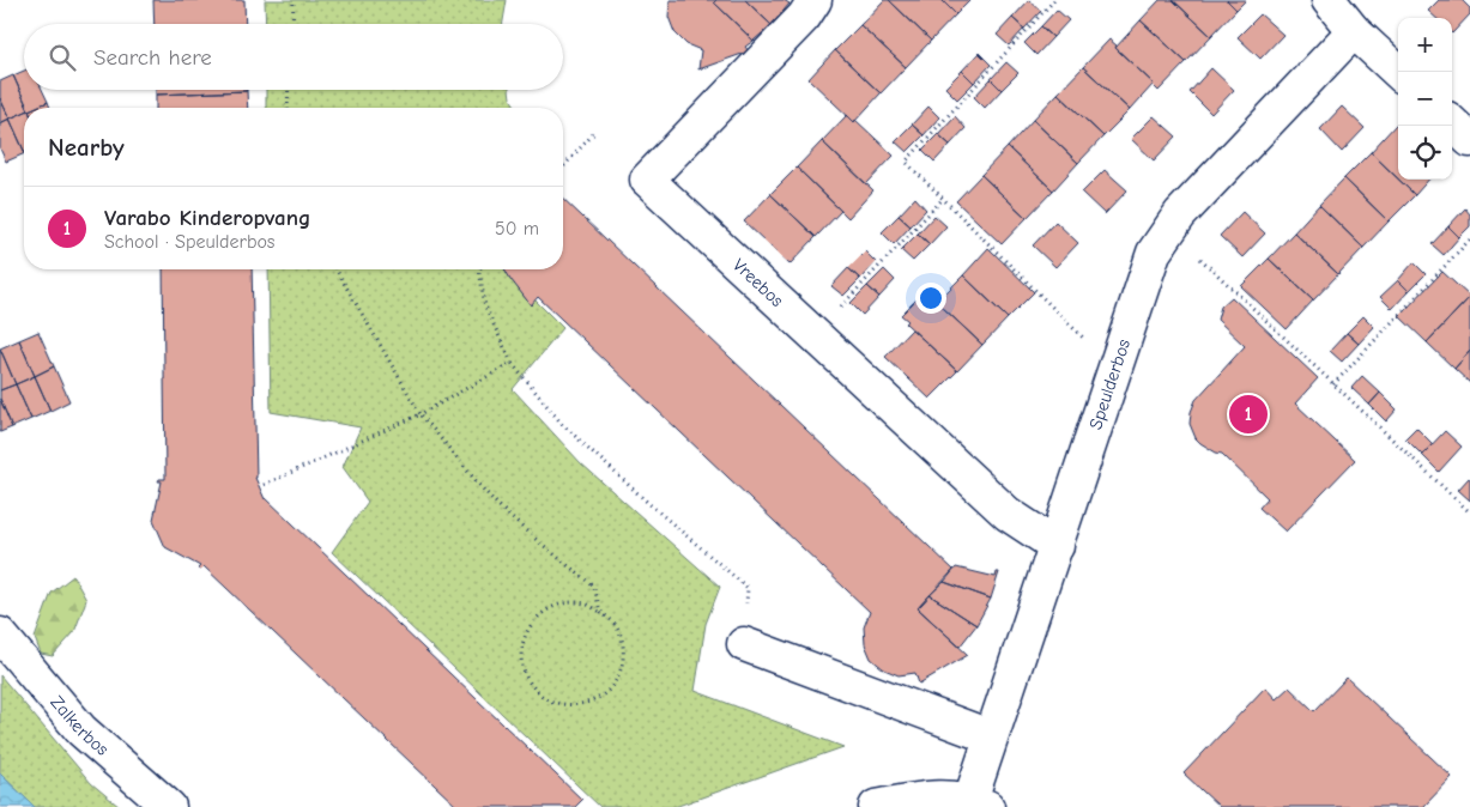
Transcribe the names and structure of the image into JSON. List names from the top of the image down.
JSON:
{
  "streets": {
    "street": ["Vreebos", "Speulderbos", "Zalkerbos"]
  },
  "crossings": [
    ["Vreebos", "Speulderbos"]
  ],
  "page": {
    "map_buttons": ["+", "−"],
    "search": "Search here",
    "heading": "Nearby",
    "list": [
      {
        "mark": "1",
        "name": "Varabo Kinderopvang",
        "note": "School · Speulderbos",
        "value": "50 m"
      }
    ],
    "pins": "1"
  }
}
